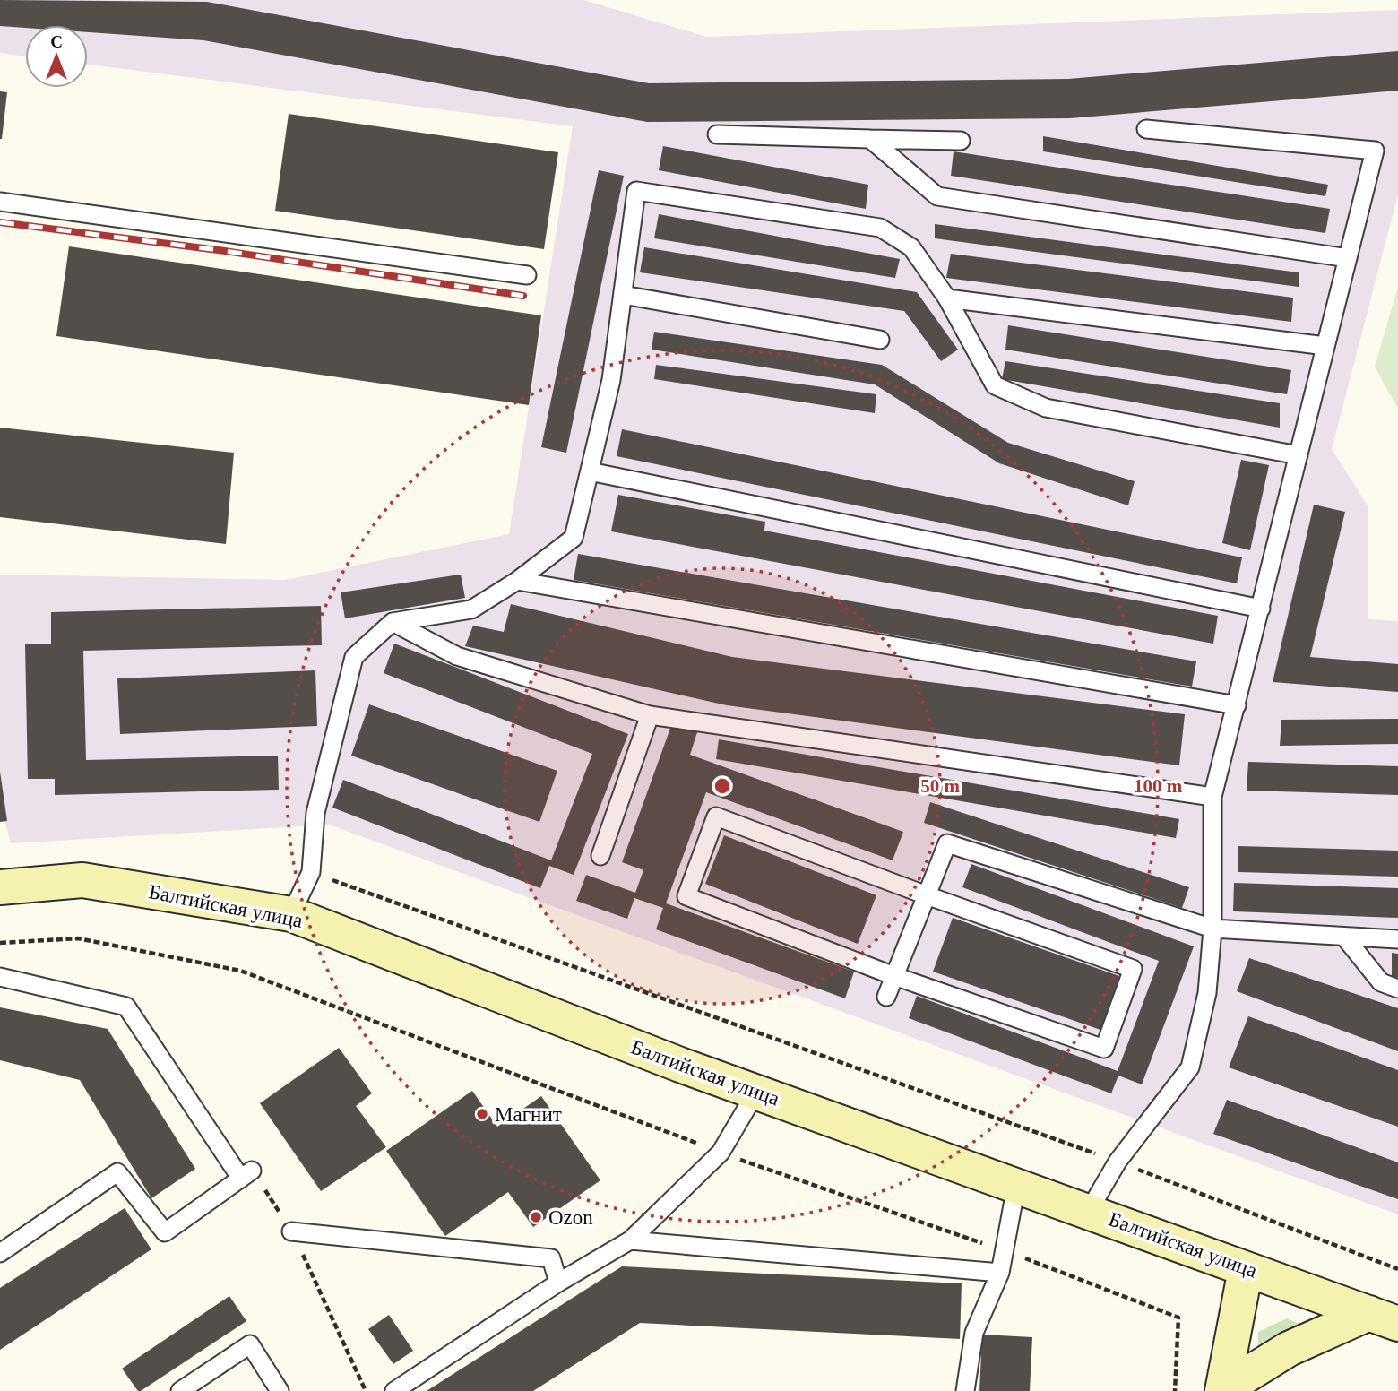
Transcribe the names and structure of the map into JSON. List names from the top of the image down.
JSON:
{
  "streets": {
    "street": ["Балтийская улица"]
  },
  "places": ["Магнит", "Ozon"],
  "north": "top",
  "rings": ["50 m", "100 m"]
}
